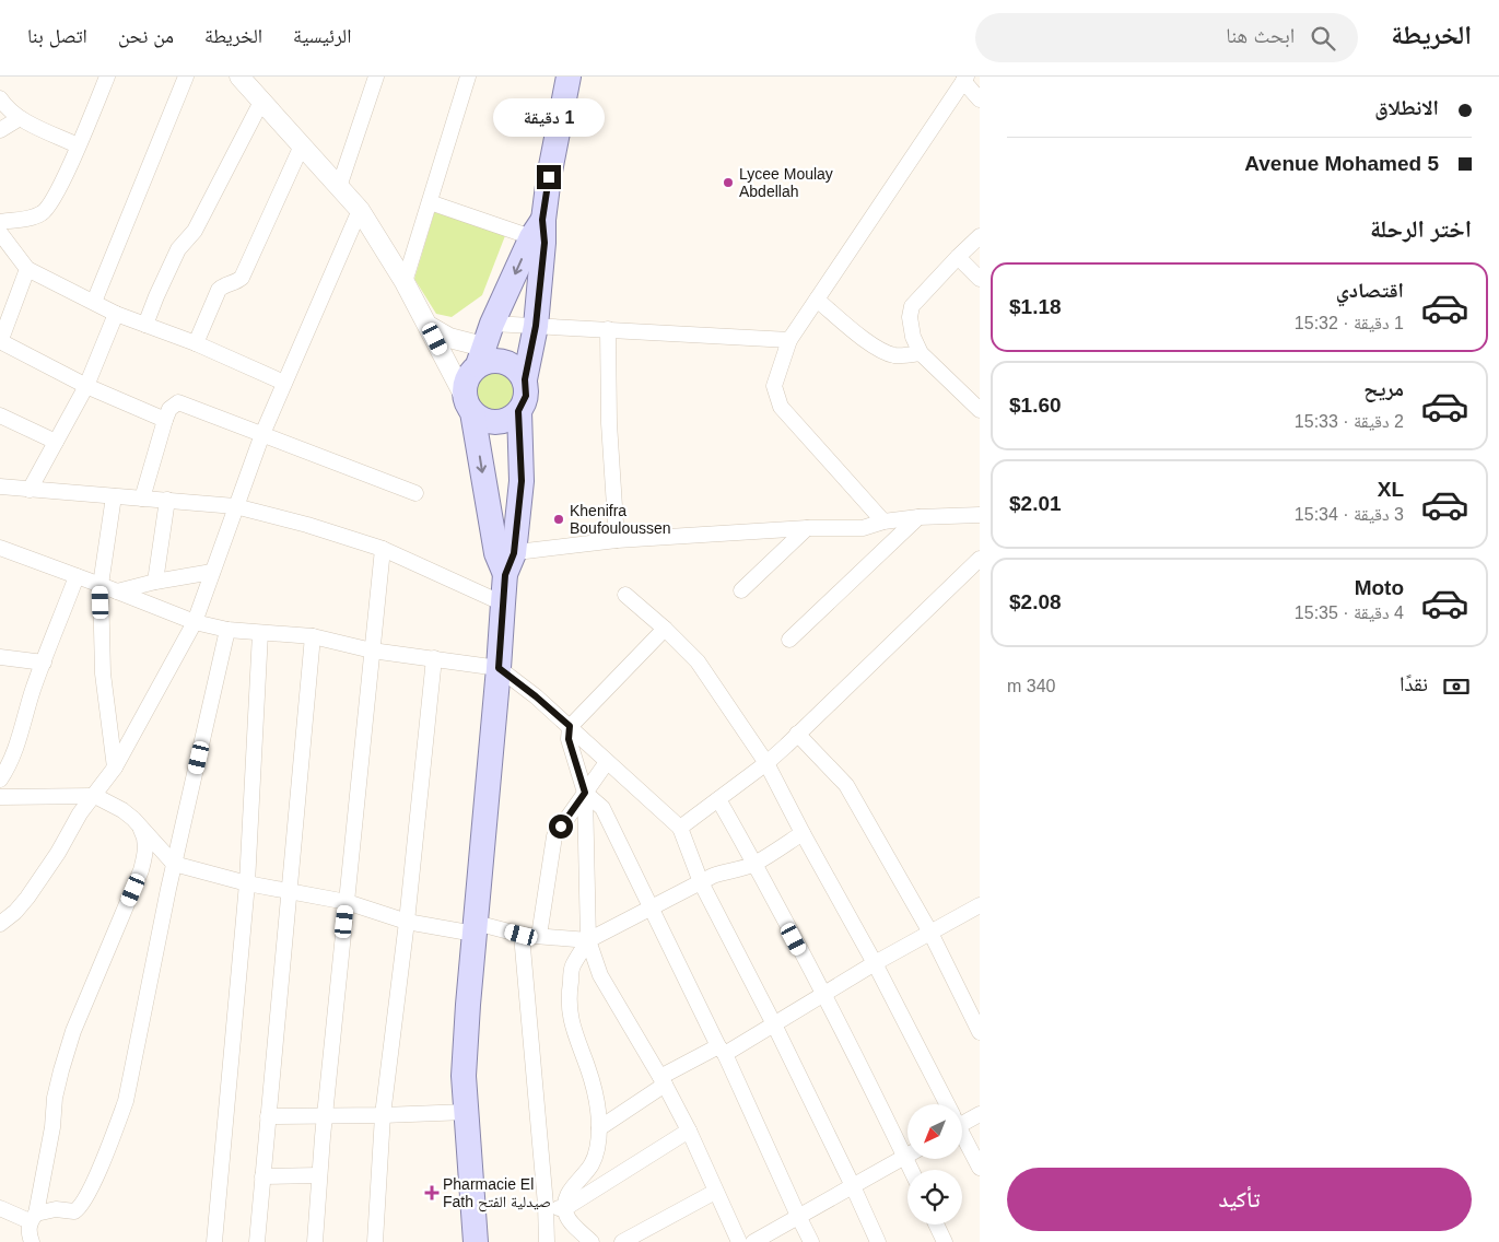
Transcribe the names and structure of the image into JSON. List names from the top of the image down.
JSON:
{
  "places": {
    "other": ["Lycee Moulay Abdellah", "Khenifra Boufouloussen"],
    "health": ["Pharmacie El Fath صيدلية الفتح"]
  },
  "north": "bottom left",
  "page": {
    "header": "الخريطة",
    "search": "ابحث هنا",
    "nav": [
      "الرئيسية",
      "الخريطة",
      "من نحن",
      "اتصل بنا"
    ],
    "banner": ["الانطلاق", "Avenue Mohamed 5"],
    "bubble": "1 دقيقة",
    "heading": "اختر الرحلة",
    "list": [
      {
        "name": "اقتصادي",
        "note": "1 دقيقة · 15:32",
        "value": "$1.18"
      },
      {
        "name": "مريح",
        "note": "2 دقيقة · 15:33",
        "value": "$1.60"
      },
      {
        "name": "XL",
        "note": "3 دقيقة · 15:34",
        "value": "$2.01"
      },
      {
        "name": "Moto",
        "note": "4 دقيقة · 15:35",
        "value": "$2.08"
      }
    ],
    "pay": ["نقدًا", "340 m"],
    "buttons": "تأكيد"
  }
}
